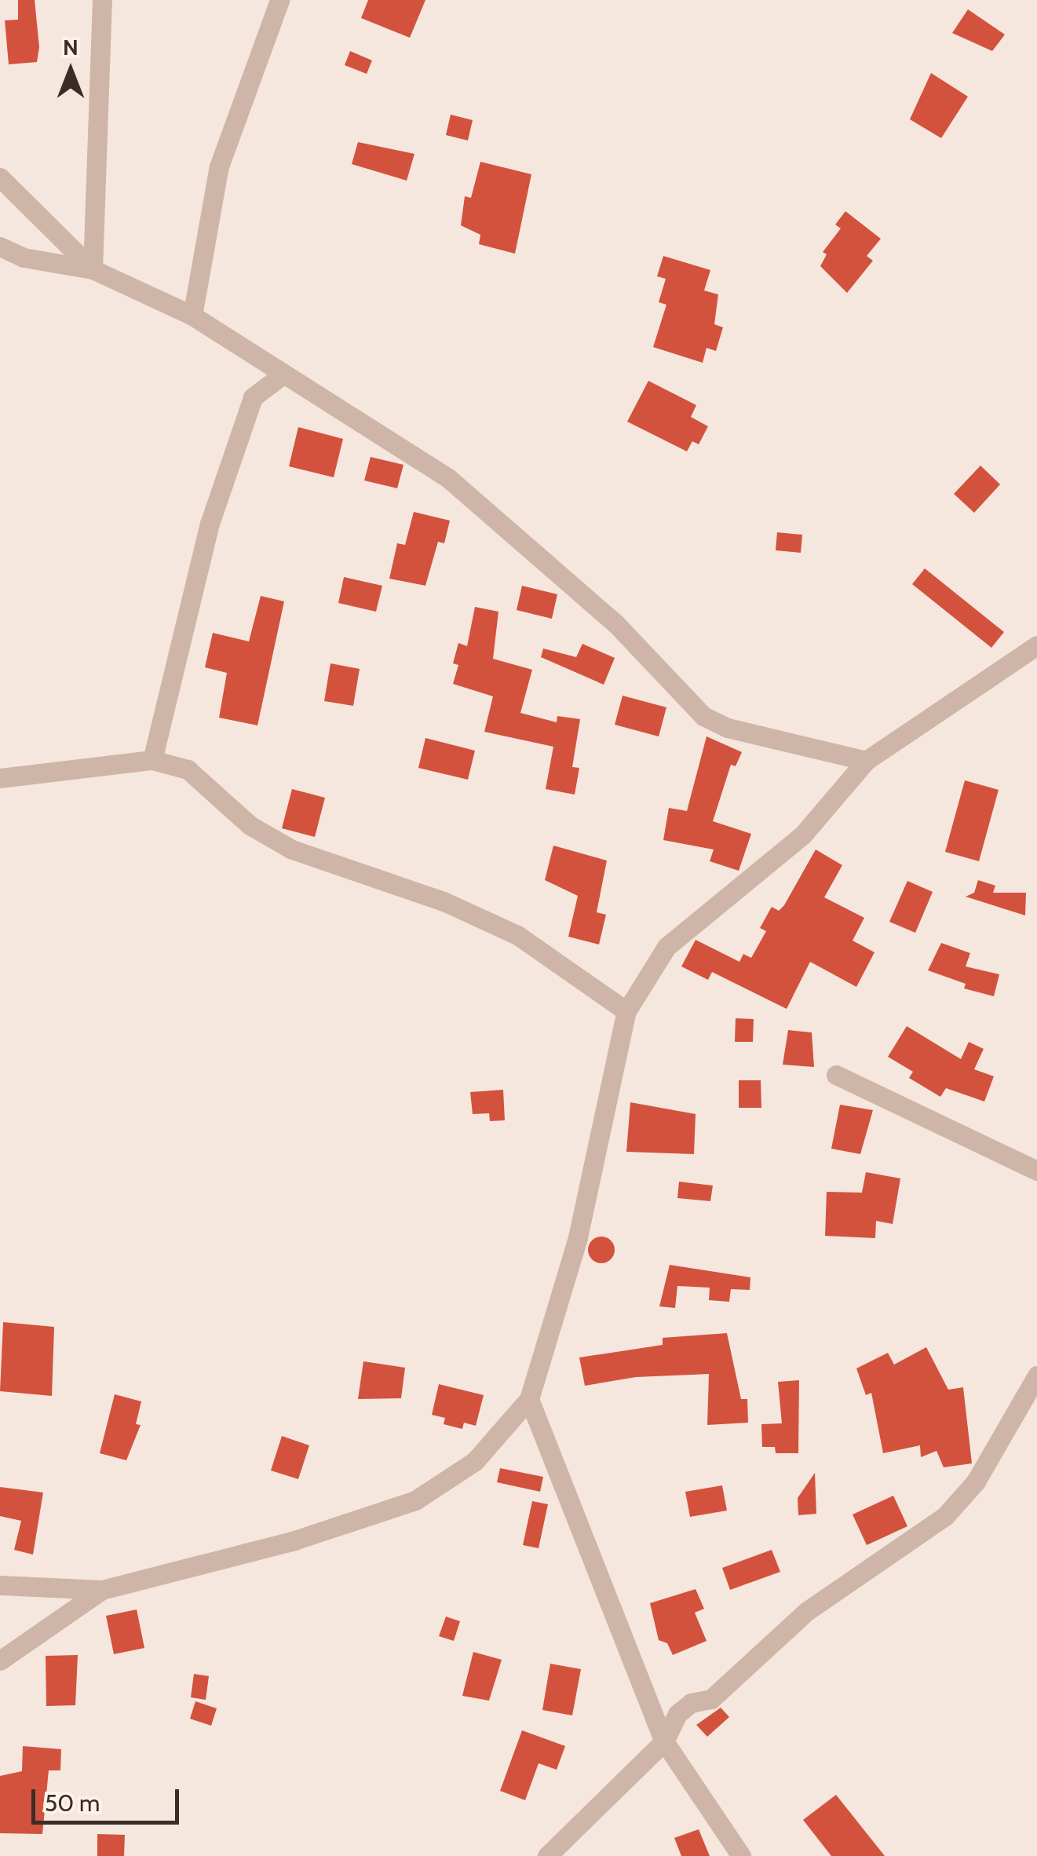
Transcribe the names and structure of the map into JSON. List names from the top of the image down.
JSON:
{
  "scale_bar": "50 m",
  "north": "top"
}
